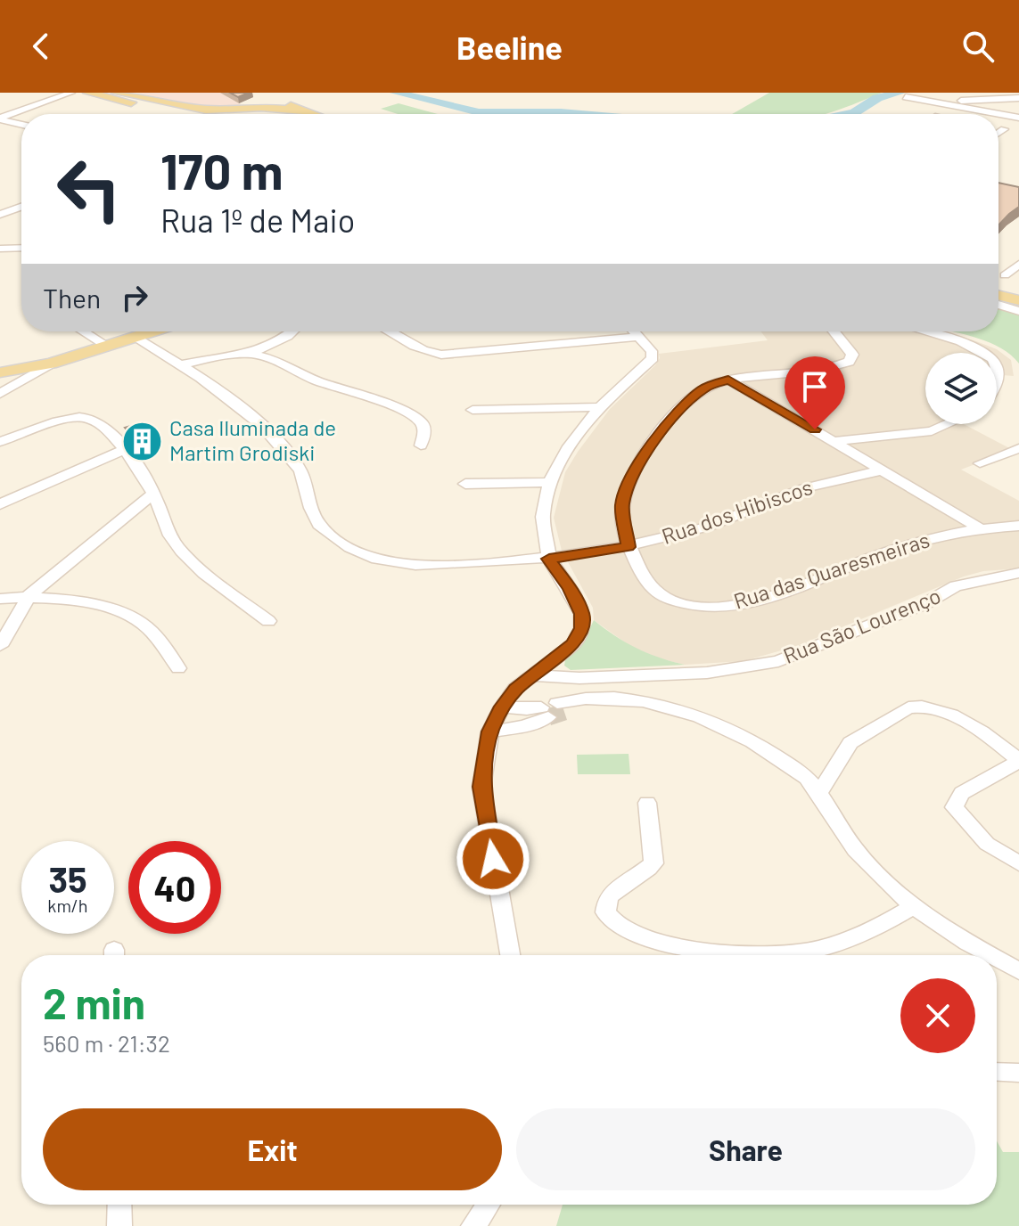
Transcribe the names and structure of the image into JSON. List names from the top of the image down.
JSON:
{
  "streets": {
    "street": ["Rua dos Hibiscos", "Rua das Quaresmeiras", "Rua São Lourenço"]
  },
  "crossings": [
    ["Rua dos Hibiscos", "Rua das Quaresmeiras"]
  ],
  "places": {
    "building": ["Casa Iluminada de Martim Grodiski"]
  },
  "page": {
    "header": "Beeline",
    "turn": ["170 m", "Rua 1º de Maio"],
    "then": "Then",
    "speed": "35 km/h",
    "limit": "40",
    "heading": ["2 min", "560 m · 21:32"],
    "buttons": ["Exit", "Share"]
  }
}
